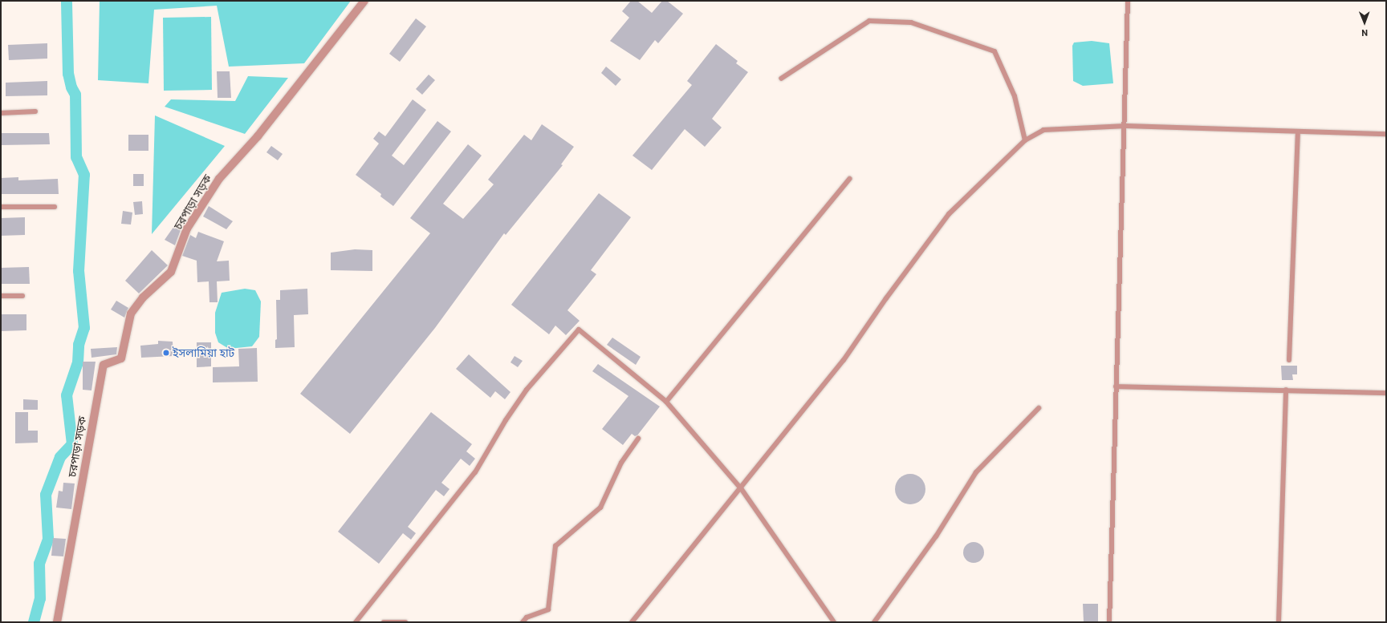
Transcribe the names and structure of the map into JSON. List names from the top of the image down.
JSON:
{
  "streets": {
    "street": ["চরপাড়া সড়ক"]
  },
  "places": ["ইসলামিয়া হাট"],
  "north": "bottom"
}
